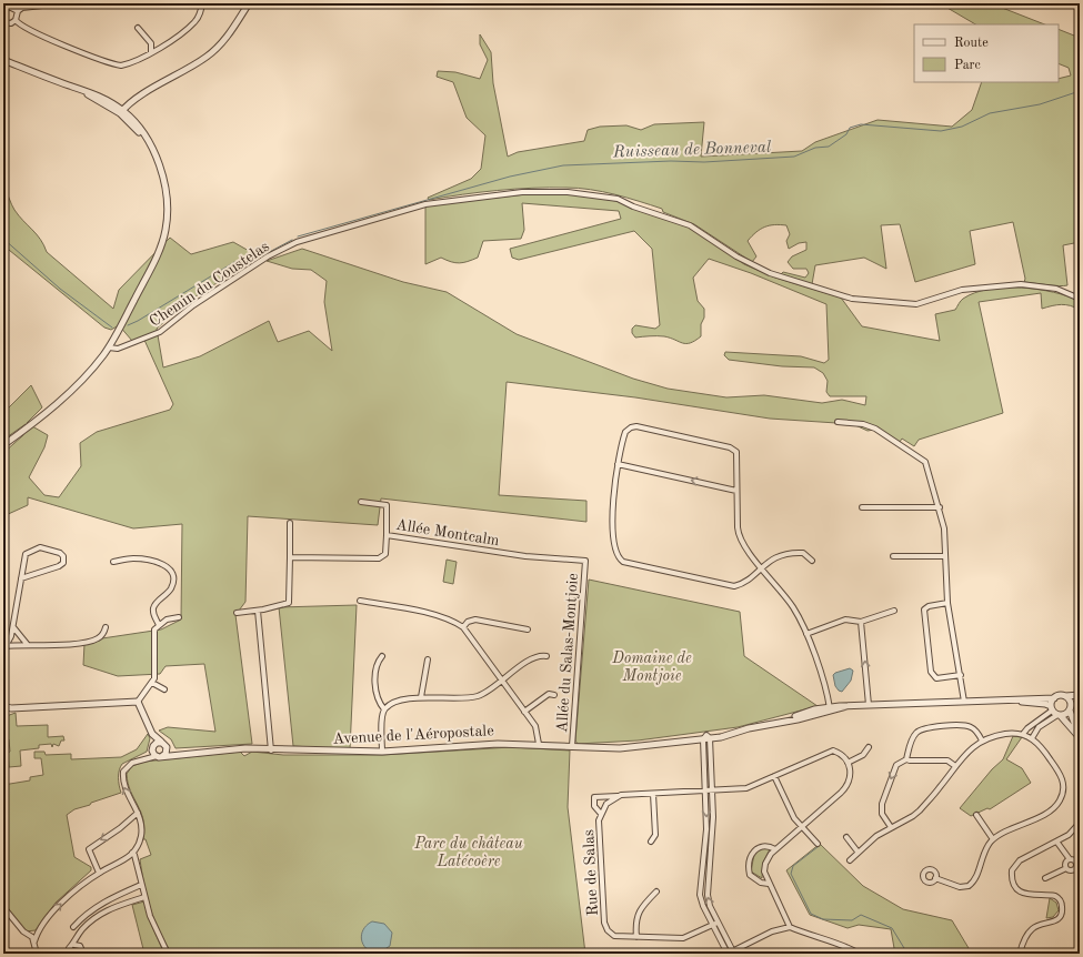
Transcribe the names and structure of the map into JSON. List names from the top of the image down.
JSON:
{
  "streets": {
    "street": [
      "Chemin du Coustelas",
      "Allée Montcalm",
      "Allée du Salas-Montjoie",
      "Avenue de l'Aéropostale",
      "Rue de Salas"
    ]
  },
  "crossings": [
    ["Allée Montcalm", "Allée du Salas-Montjoie"],
    ["Allée du Salas-Montjoie", "Avenue de l'Aéropostale"]
  ],
  "water": ["Ruisseau de Bonneval"],
  "parks": ["Domaine de Montjoie", "Parc du château Latécoère"],
  "legend": ["Route", "Parc"]
}
